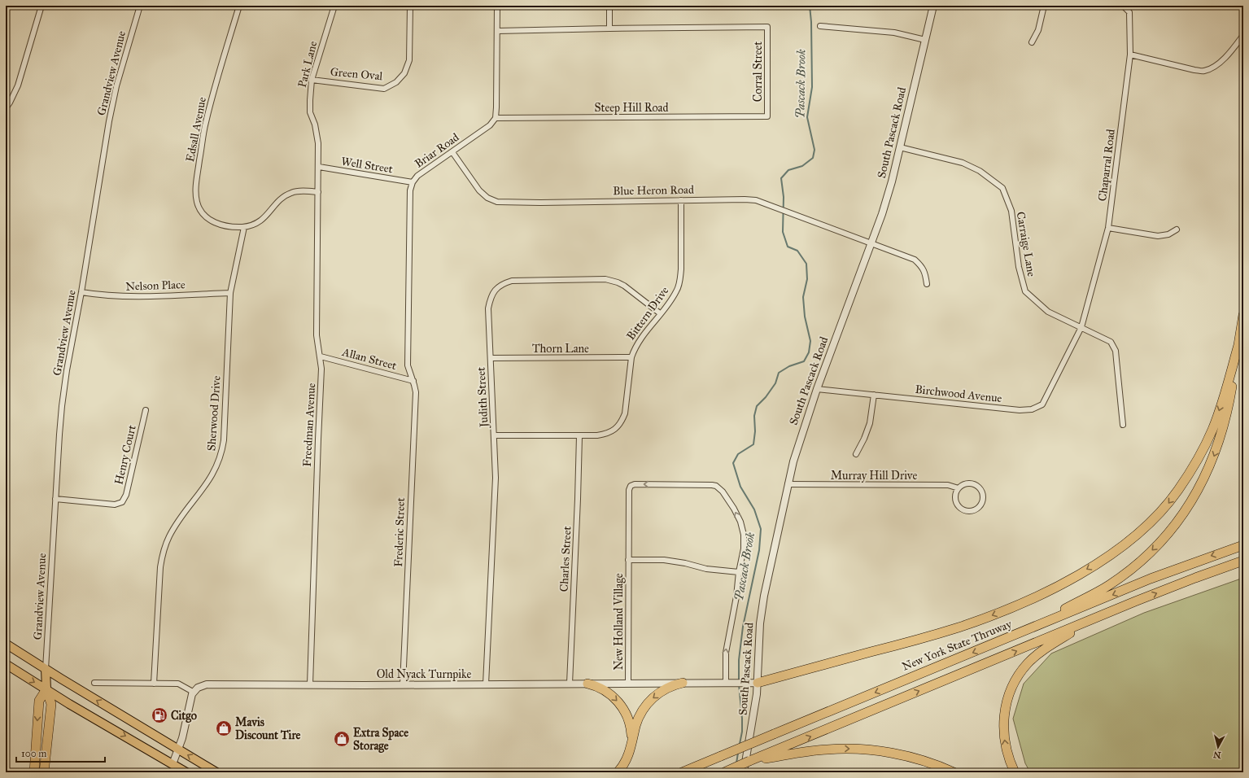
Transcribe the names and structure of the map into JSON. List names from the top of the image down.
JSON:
{
  "streets": {
    "highway": ["New York State Thruway"],
    "street": [
      "Park Lane",
      "Corral Street",
      "Grandview Avenue",
      "Green Oval",
      "Steep Hill Road",
      "Edsall Avenue",
      "South Pascack Road",
      "Briar Road",
      "Well Street",
      "Chaparral Road",
      "Blue Heron Road",
      "Carraige Lane",
      "Nelson Place",
      "Bittern Drive",
      "Thorn Lane",
      "Allan Street",
      "Birchwood Avenue",
      "Judith Street",
      "Sherwood Drive",
      "Freedman Avenue",
      "Henry Court",
      "Murray Hill Drive",
      "Frederic Street",
      "Charles Street",
      "New Holland Village",
      "Old Nyack Turnpike"
    ]
  },
  "crossings": [
    ["Park Lane", "Green Oval"],
    ["Park Lane", "Well Street"],
    ["Park Lane", "Freedman Avenue"],
    ["Corral Street", "Steep Hill Road"],
    ["Grandview Avenue", "Nelson Place"],
    ["Grandview Avenue", "Henry Court"],
    ["Steep Hill Road", "Briar Road"],
    ["Edsall Avenue", "Sherwood Drive"],
    ["Edsall Avenue", "Freedman Avenue"],
    ["South Pascack Road", "Blue Heron Road"],
    ["South Pascack Road", "Carraige Lane"],
    ["South Pascack Road", "Birchwood Avenue"],
    ["South Pascack Road", "Murray Hill Drive"],
    ["South Pascack Road", "Old Nyack Turnpike"],
    ["Briar Road", "Well Street"],
    ["Briar Road", "Blue Heron Road"],
    ["Briar Road", "Allan Street"],
    ["Briar Road", "Frederic Street"],
    ["Well Street", "Freedman Avenue"],
    ["Chaparral Road", "Carraige Lane"],
    ["Chaparral Road", "Birchwood Avenue"],
    ["Blue Heron Road", "Bittern Drive"],
    ["Carraige Lane", "Birchwood Avenue"],
    ["Nelson Place", "Sherwood Drive"],
    ["Bittern Drive", "Thorn Lane"],
    ["Bittern Drive", "Judith Street"],
    ["Bittern Drive", "Charles Street"],
    ["Thorn Lane", "Judith Street"],
    ["Allan Street", "Freedman Avenue"],
    ["Allan Street", "Frederic Street"],
    ["Judith Street", "Old Nyack Turnpike"],
    ["Freedman Avenue", "Old Nyack Turnpike"],
    ["Frederic Street", "Old Nyack Turnpike"],
    ["Charles Street", "Old Nyack Turnpike"],
    ["New Holland Village", "Old Nyack Turnpike"]
  ],
  "water": ["Pascack Brook"],
  "places": {
    "fuel station": ["Citgo"],
    "shop": ["Mavis Discount Tire", "Extra Space Storage"]
  },
  "scale_bar": "100 m",
  "north": "bottom"
}
